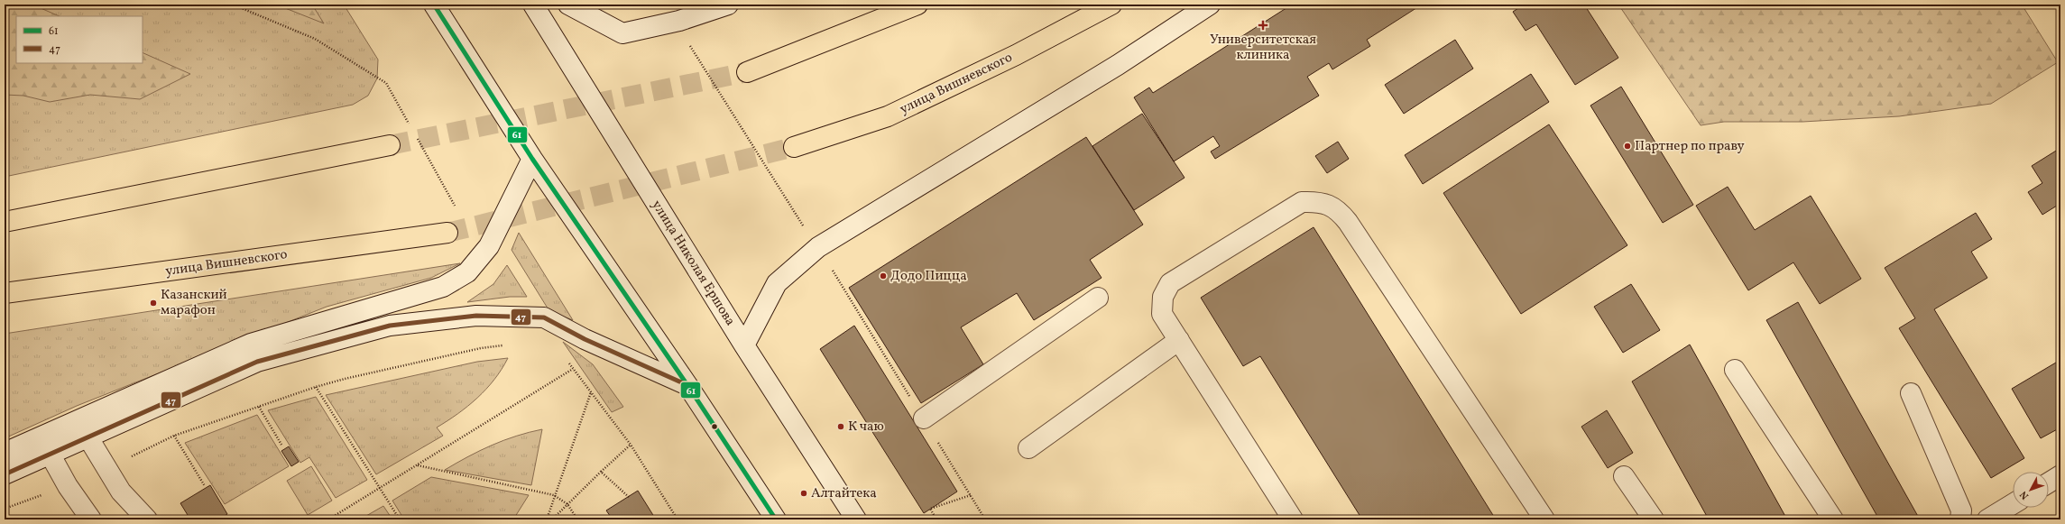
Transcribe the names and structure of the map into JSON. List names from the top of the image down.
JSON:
{
  "streets": {
    "main road": ["улица Вишневского", "улица Николая Ершова"]
  },
  "places": {
    "health": ["Университетская клиника"],
    "other": [
      "Партнер по праву",
      "Додо Пицца",
      "Казанский марафон",
      "К чаю",
      "Алтайтека"
    ]
  },
  "lines": ["transit line 61", "transit line 47"],
  "legend": ["61", "47"],
  "north": "bottom left"
}
